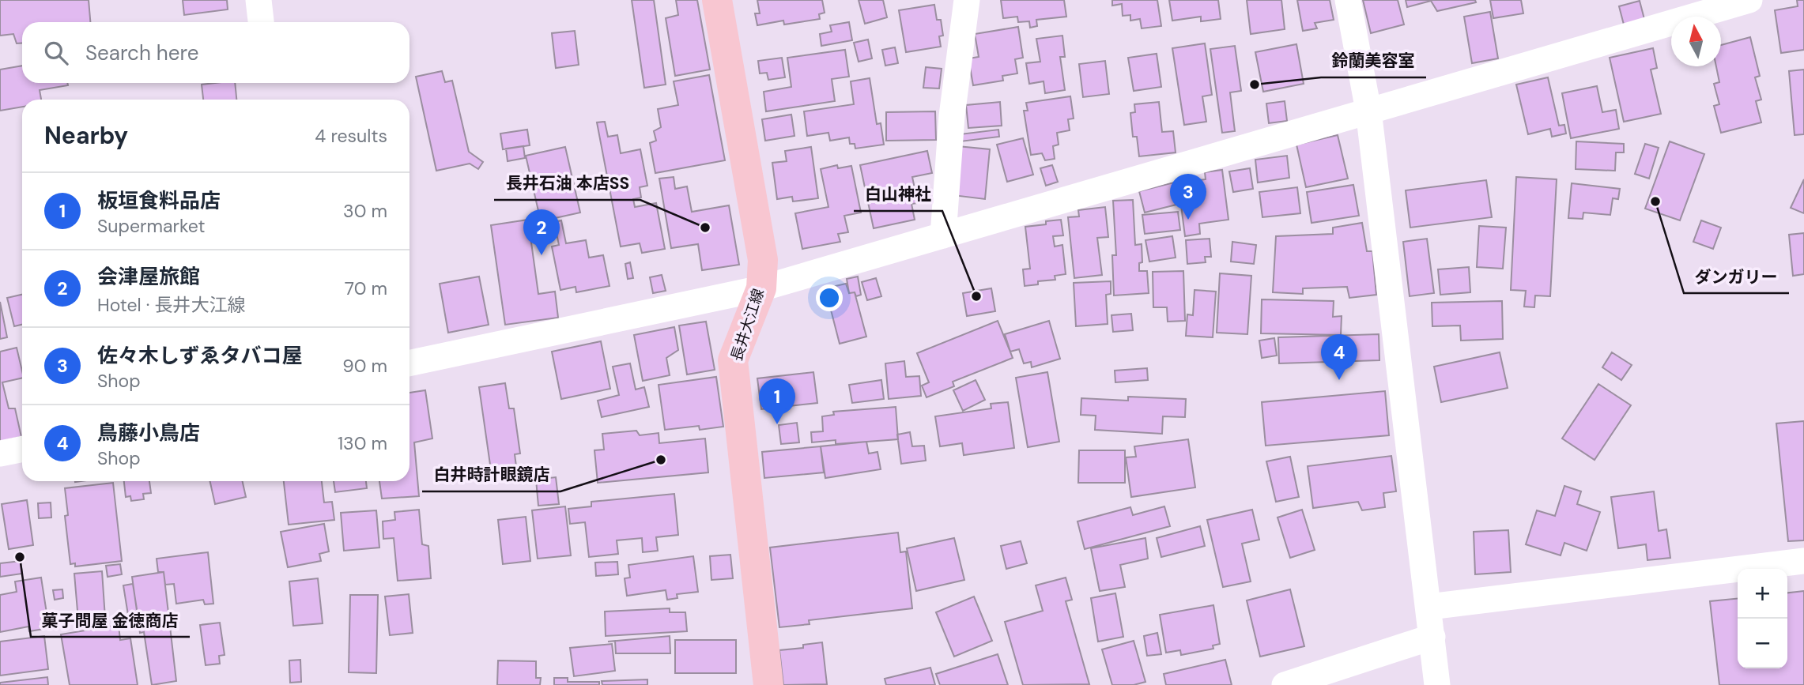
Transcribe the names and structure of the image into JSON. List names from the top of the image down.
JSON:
{
  "streets": {
    "main road": ["長井大江線"]
  },
  "places": [
    "鈴蘭美容室",
    "ダンガリー",
    "長井石油 本店SS",
    "白山神社",
    "白井時計眼鏡店",
    "菓子問屋 金徳商店"
  ],
  "north": "top",
  "page": {
    "search": "Search here",
    "heading": ["Nearby", "4 results"],
    "list": [
      {
        "mark": "1",
        "name": "板垣食料品店",
        "note": "Supermarket",
        "value": "30 m"
      },
      {
        "mark": "2",
        "name": "会津屋旅館",
        "note": "Hotel · 長井大江線",
        "value": "70 m"
      },
      {
        "mark": "3",
        "name": "佐々木しずゑタバコ屋",
        "note": "Shop",
        "value": "90 m"
      },
      {
        "mark": "4",
        "name": "鳥藤小鳥店",
        "note": "Shop",
        "value": "130 m"
      }
    ],
    "pins": [
      "3",
      "2",
      "4",
      "1"
    ],
    "map_buttons": ["+", "−"]
  }
}
